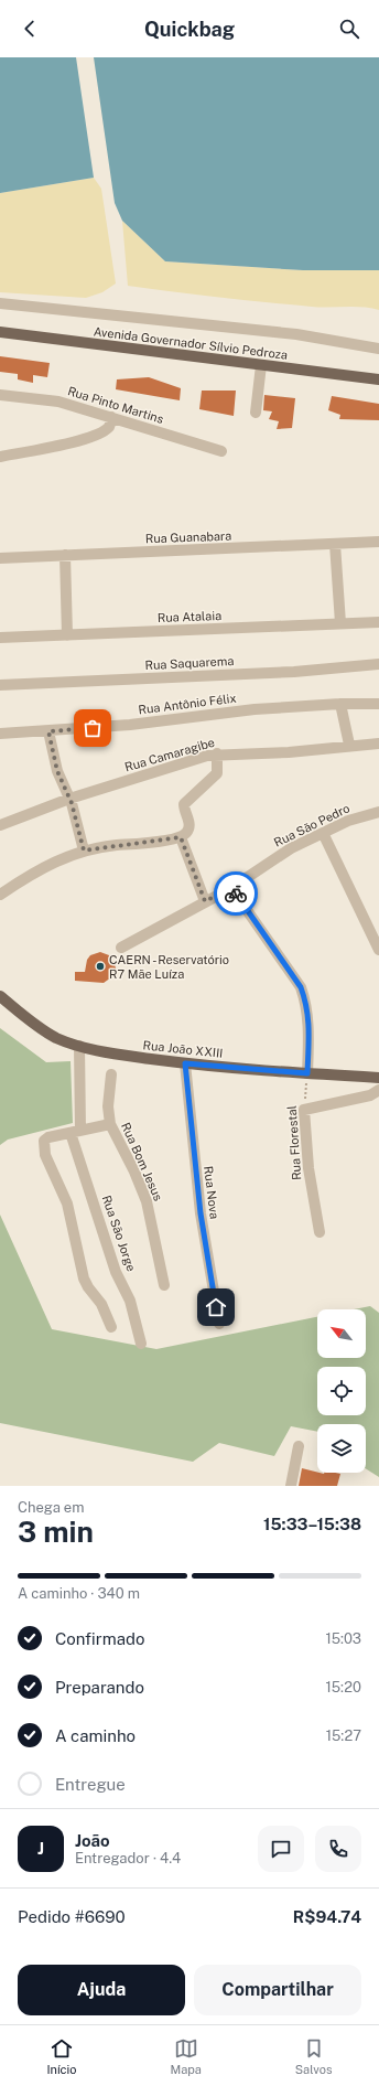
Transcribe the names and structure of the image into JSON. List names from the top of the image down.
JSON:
{
  "streets": {
    "main road": ["Avenida Governador Sílvio Pedroza", "Rua João XXIII"],
    "street": [
      "Rua Pinto Martins",
      "Rua Guanabara",
      "Rua Atalaia",
      "Rua Saquarema",
      "Rua Antônio Félix",
      "Rua Camaragibe",
      "Rua São Pedro",
      "Rua Florestal",
      "Rua Bom Jesus",
      "Rua Nova",
      "Rua São Jorge"
    ]
  },
  "crossings": [
    ["Rua João XXIII", "Rua Florestal"],
    ["Rua João XXIII", "Rua Nova"],
    ["Rua João XXIII", "Rua São Jorge"]
  ],
  "places": ["CAERN - Reservatório R7 Mãe Luíza"],
  "north": "top left",
  "page": {
    "header": "Quickbag",
    "heading": ["3 min", "Chega em", "15:33–15:38"],
    "panel": [
      "João",
      "Entregador · 4.4",
      "Pedido #6690",
      "R$94.74"
    ],
    "bar": "A caminho · 340 m",
    "list": [
      ["Confirmado", "15:03"],
      ["Preparando", "15:20"],
      ["A caminho", "15:27"],
      "Entregue"
    ],
    "round": "J",
    "buttons": ["Ajuda", "Compartilhar"],
    "tabs": ["Início", "Mapa", "Salvos"]
  }
}
